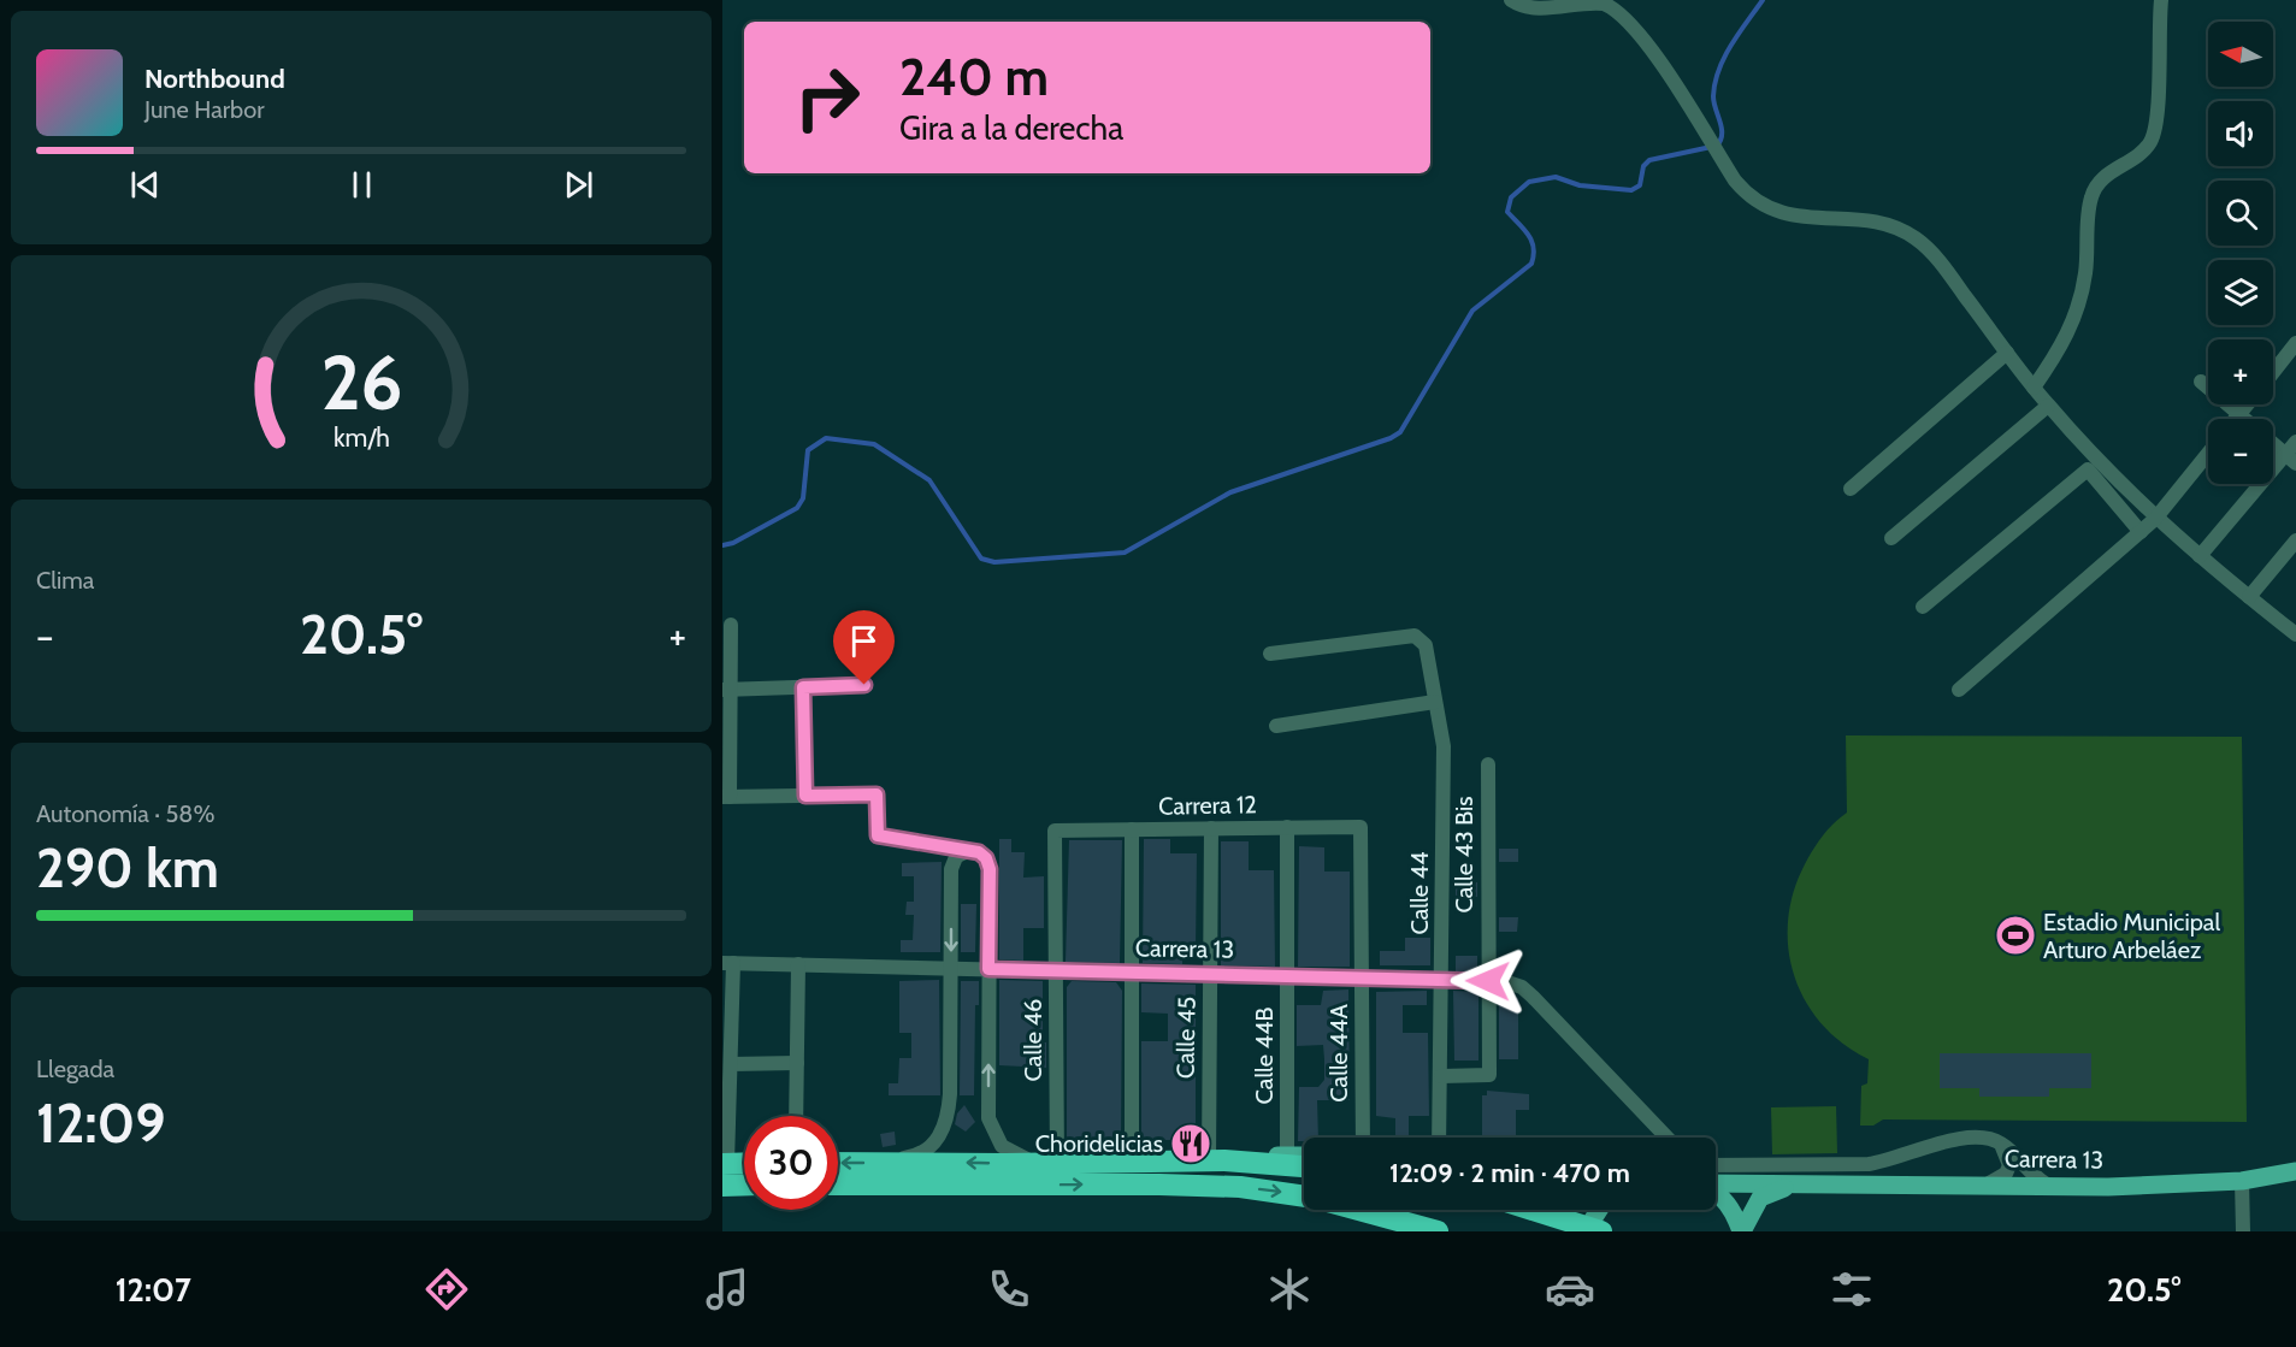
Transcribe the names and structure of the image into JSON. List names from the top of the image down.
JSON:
{
  "streets": {
    "main road": ["Carrera 13"],
    "street": [
      "Carrera 12",
      "Calle 43 Bis",
      "Calle 44",
      "Calle 45",
      "Calle 46",
      "Calle 44A",
      "Calle 44B"
    ]
  },
  "crossings": [
    ["Carrera 12", "Calle 45"],
    ["Carrera 12", "Calle 46"],
    ["Carrera 12", "Calle 44A"],
    ["Carrera 12", "Calle 44B"],
    ["Calle 43 Bis", "Calle 44"],
    ["Calle 43 Bis", "Carrera 13"],
    ["Calle 44", "Carrera 13"],
    ["Carrera 13", "Calle 45"],
    ["Carrera 13", "Calle 46"],
    ["Carrera 13", "Calle 44A"],
    ["Carrera 13", "Calle 44B"]
  ],
  "places": {
    "sports": ["Estadio Municipal Arturo Arbeláez"],
    "restaurant": ["Choridelicias"]
  },
  "north": "left",
  "page": {
    "map_buttons": ["+", "−"],
    "turn": ["240 m", "Gira a la derecha"],
    "song": ["Northbound", "June Harbor"],
    "tile": [
      "Clima",
      ["Autonomía · 58%", "290 km"],
      ["Llegada", "12:09"]
    ],
    "heat": ["−", "20.5°", "+"],
    "limit": "30",
    "trip": "12:09 · 2 min · 470 m",
    "tabs": ["12:07", "20.5°"],
    "gauge": ["26", "km/h"]
  }
}
